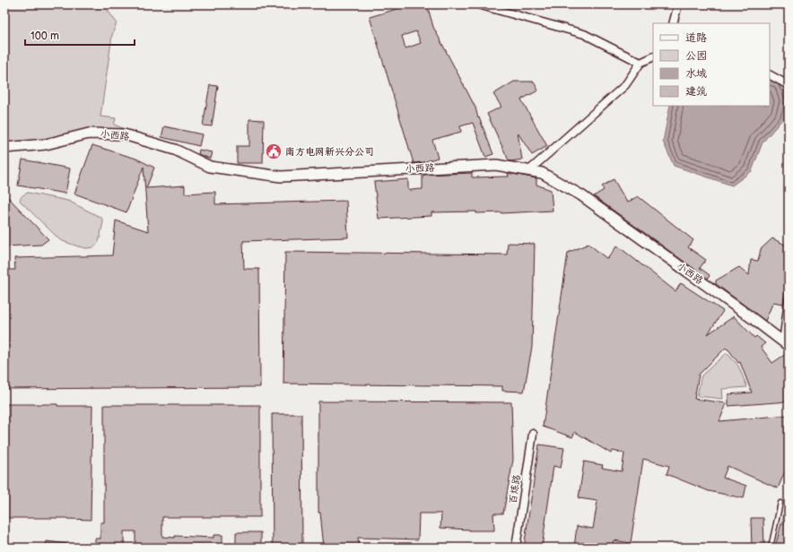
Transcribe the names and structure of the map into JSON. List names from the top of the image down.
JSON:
{
  "streets": {
    "street": ["小西路", "百炼路"]
  },
  "places": {
    "public building": ["南方电网新兴分公司"]
  },
  "legend": [
    "道路",
    "公园",
    "水域",
    "建筑"
  ],
  "scale_bar": "100 m"
}
